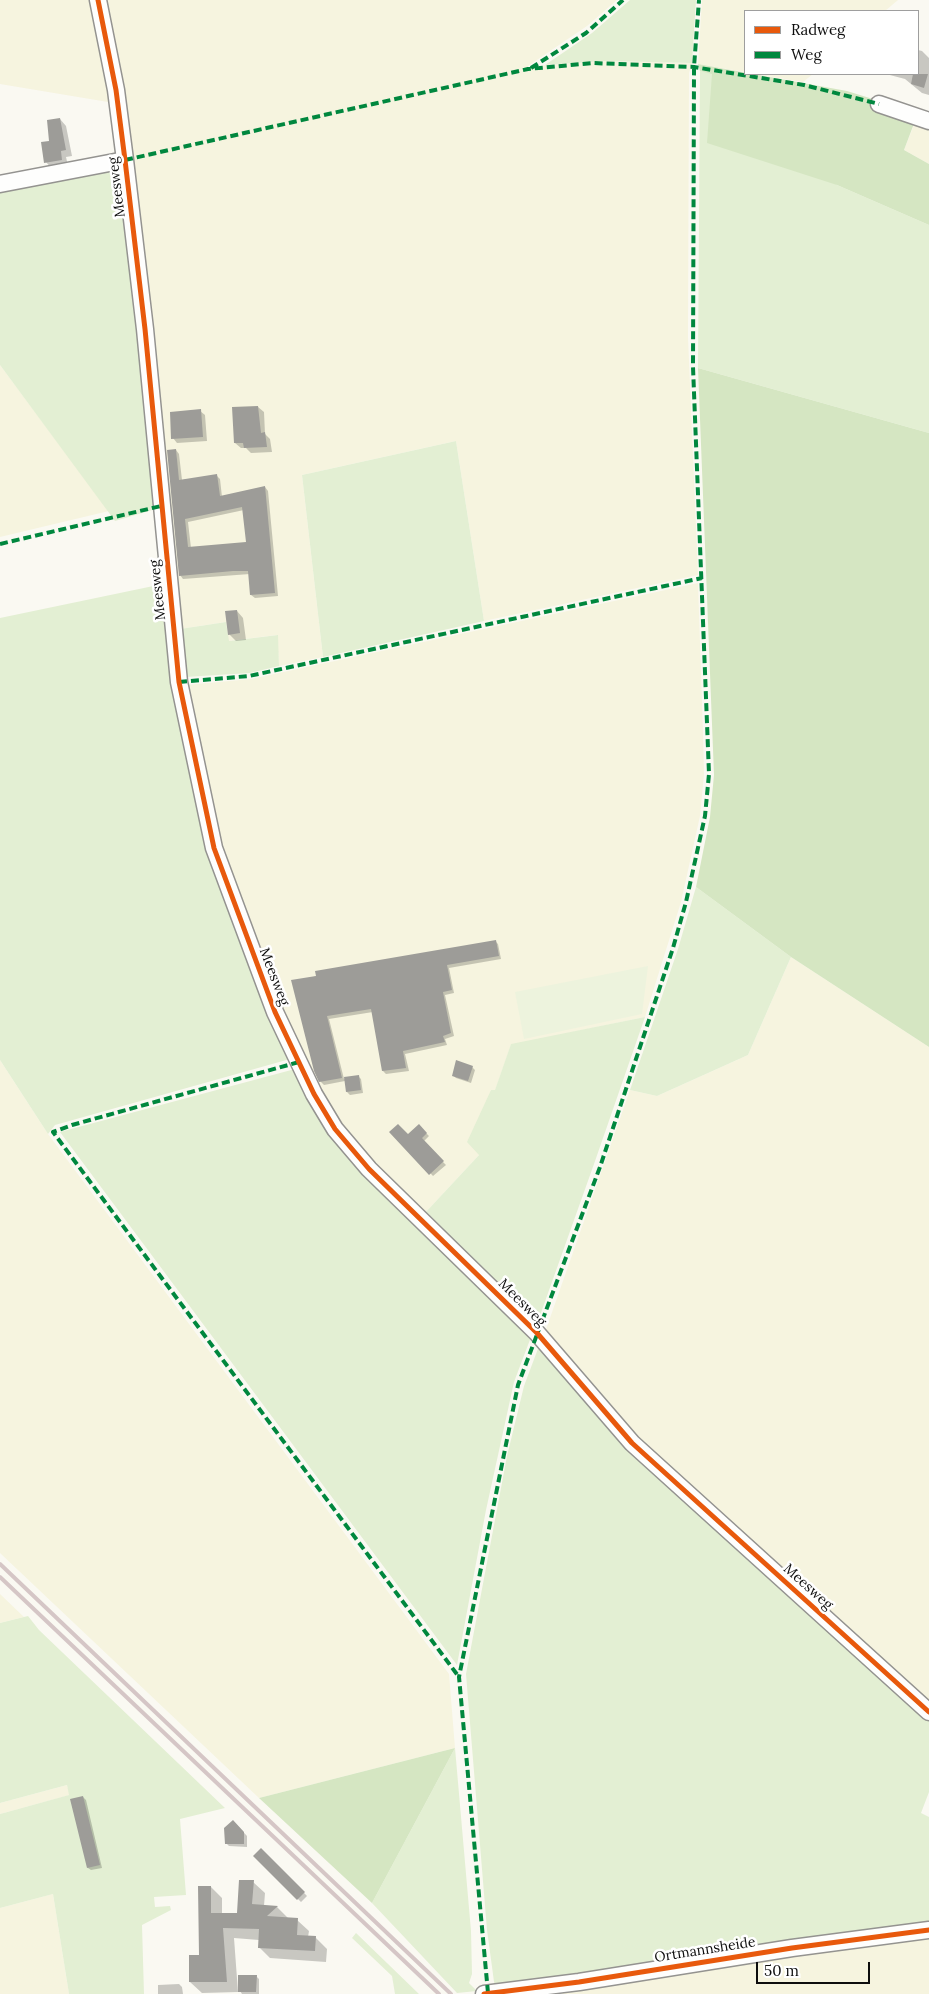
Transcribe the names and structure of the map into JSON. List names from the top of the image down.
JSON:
{
  "streets": {
    "street": ["Meesweg", "Ortmannsheide"]
  },
  "legend": ["Radweg", "Weg"],
  "scale_bar": "50 m"
}
